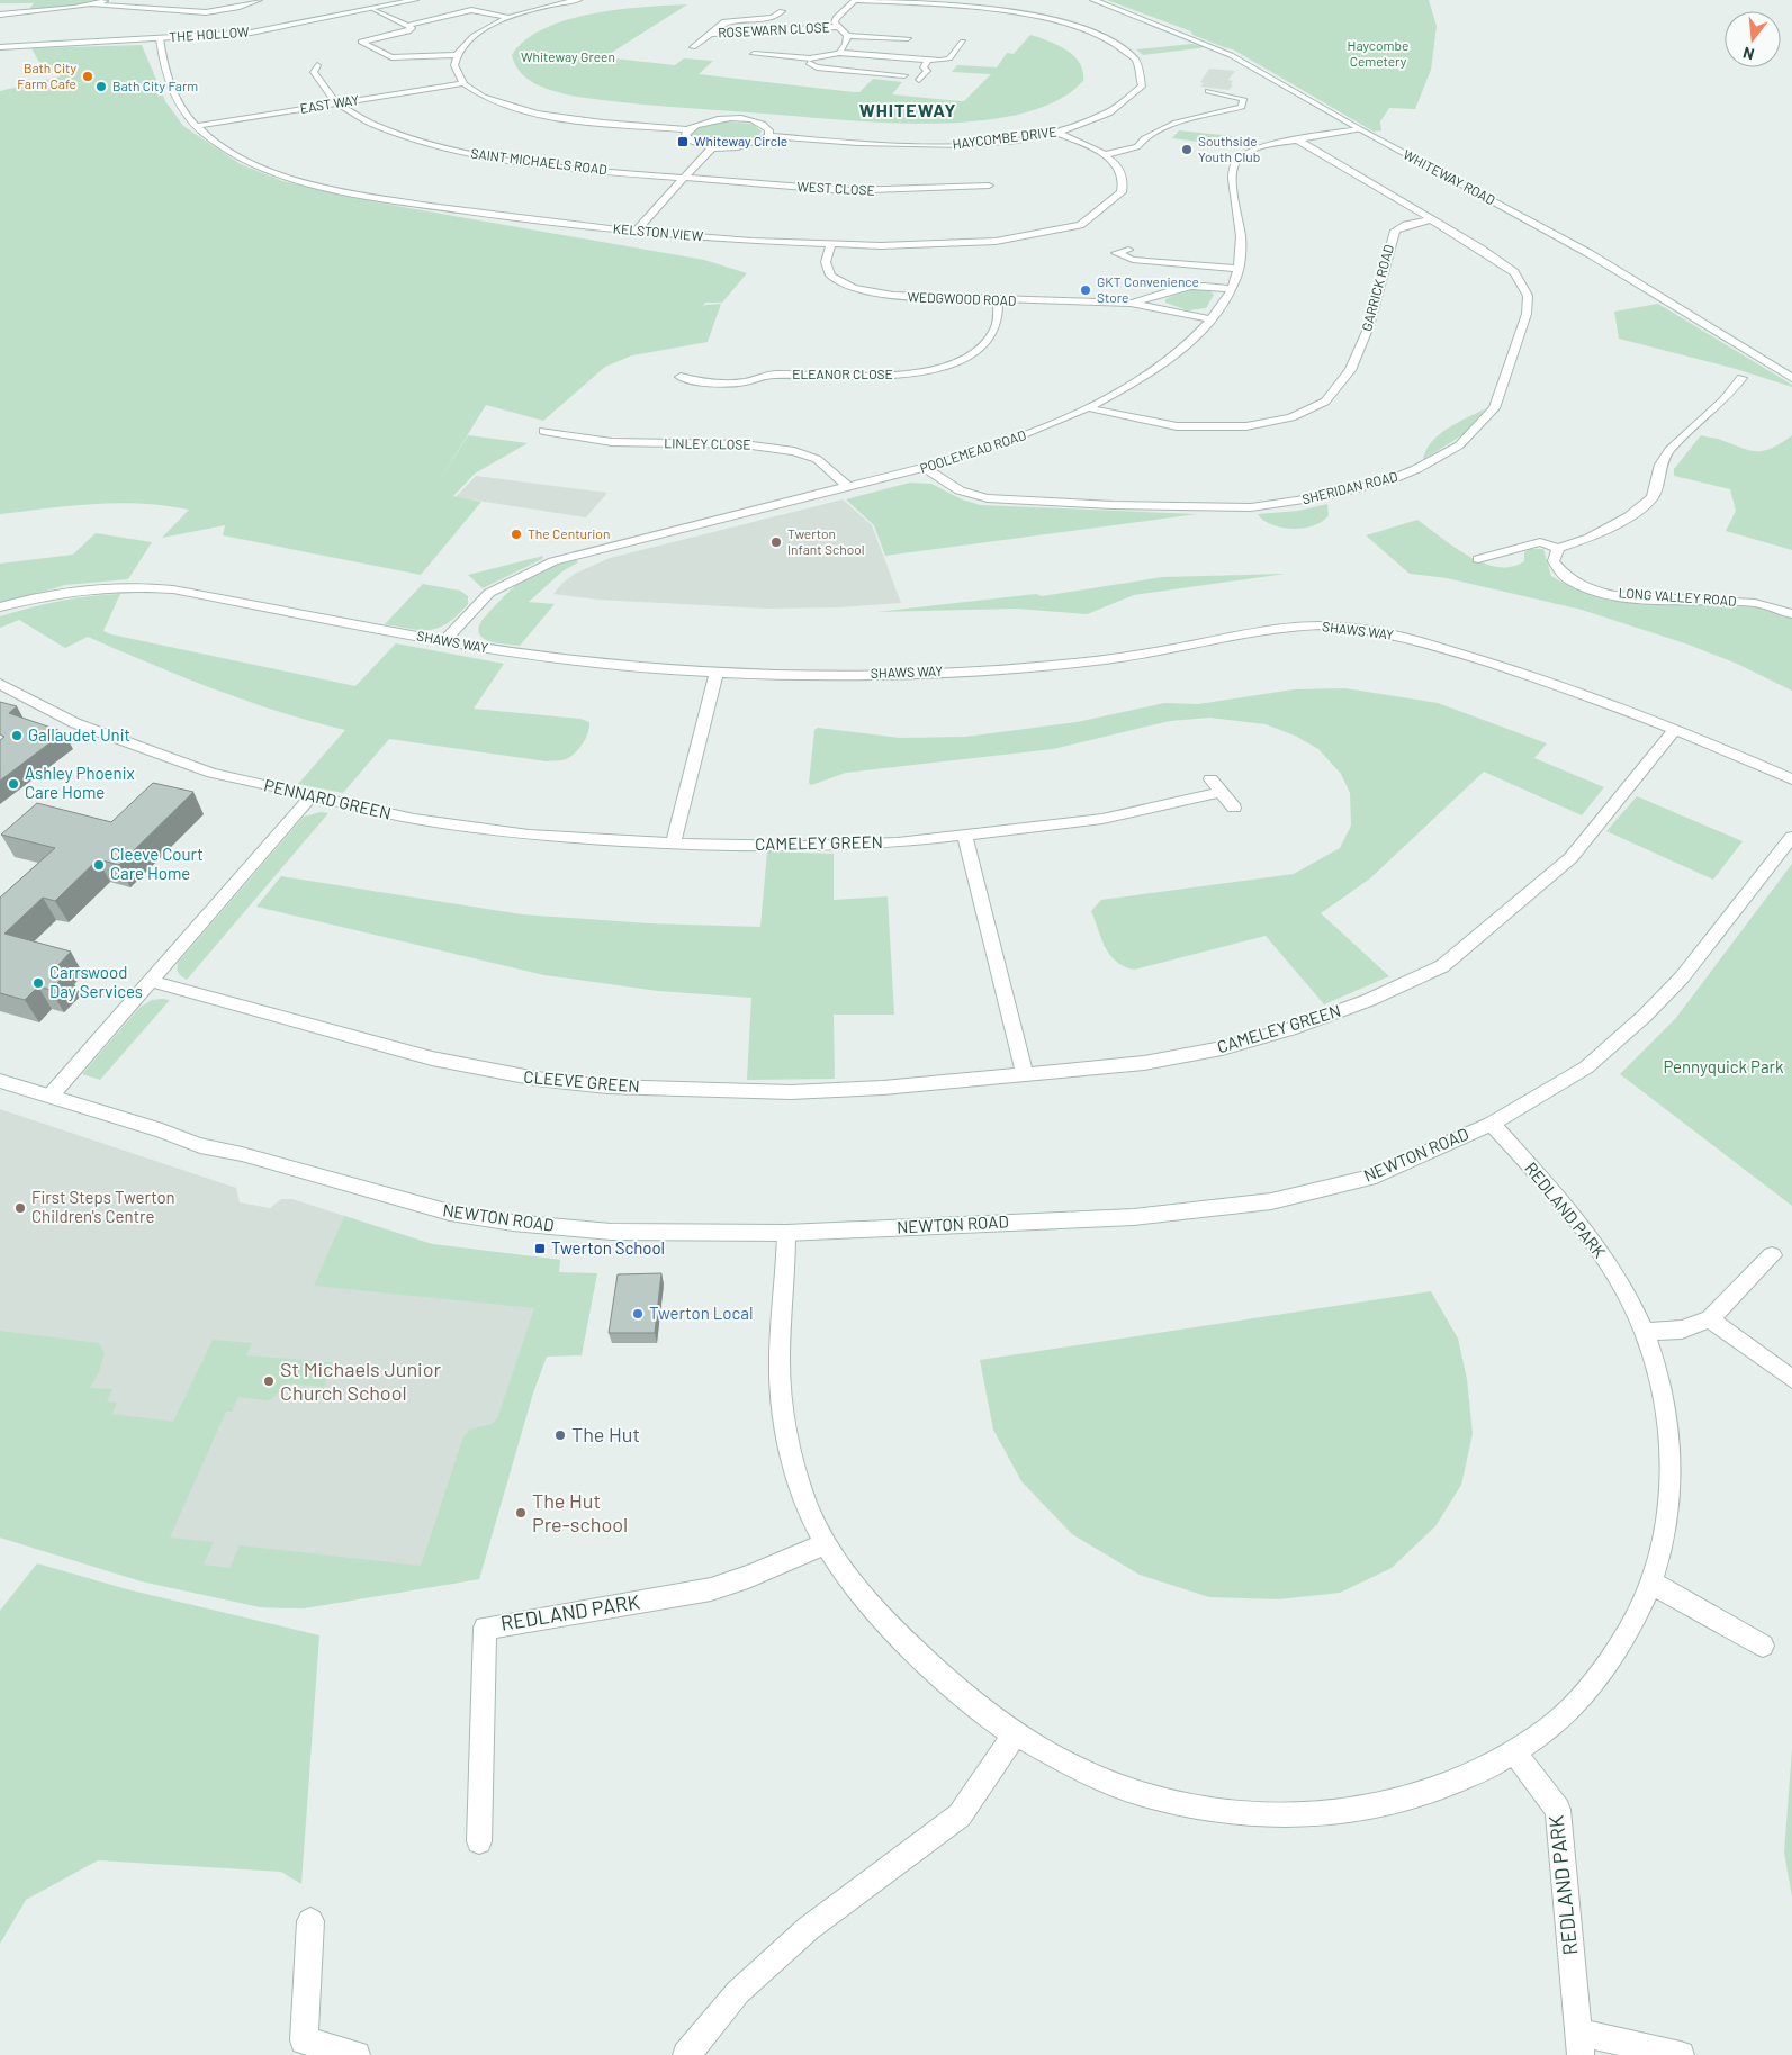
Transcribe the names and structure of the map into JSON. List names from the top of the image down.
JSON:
{
  "streets": {
    "street": [
      "ROSEWARN CLOSE",
      "THE HOLLOW",
      "EAST WAY",
      "HAYCOMBE DRIVE",
      "SAINT MICHAELS ROAD",
      "WHITEWAY ROAD",
      "WEST CLOSE",
      "KELSTON VIEW",
      "GARRICK ROAD",
      "WEDGWOOD ROAD",
      "ELEANOR CLOSE",
      "LINLEY CLOSE",
      "POOLEMEAD ROAD",
      "SHERIDAN ROAD",
      "LONG VALLEY ROAD",
      "SHAWS WAY",
      "PENNARD GREEN",
      "CAMELEY GREEN",
      "CLEEVE GREEN",
      "NEWTON ROAD",
      "REDLAND PARK"
    ]
  },
  "crossings": [
    ["ROSEWARN CLOSE", "HAYCOMBE DRIVE"],
    ["THE HOLLOW", "KELSTON VIEW"],
    ["EAST WAY", "SAINT MICHAELS ROAD"],
    ["EAST WAY", "KELSTON VIEW"],
    ["HAYCOMBE DRIVE", "KELSTON VIEW"],
    ["SAINT MICHAELS ROAD", "WEST CLOSE"],
    ["WHITEWAY ROAD", "POOLEMEAD ROAD"],
    ["KELSTON VIEW", "WEDGWOOD ROAD"],
    ["GARRICK ROAD", "POOLEMEAD ROAD"],
    ["GARRICK ROAD", "SHERIDAN ROAD"],
    ["WEDGWOOD ROAD", "ELEANOR CLOSE"],
    ["WEDGWOOD ROAD", "POOLEMEAD ROAD"],
    ["LINLEY CLOSE", "POOLEMEAD ROAD"],
    ["POOLEMEAD ROAD", "SHERIDAN ROAD"],
    ["POOLEMEAD ROAD", "SHAWS WAY"],
    ["SHAWS WAY", "CAMELEY GREEN"],
    ["PENNARD GREEN", "CAMELEY GREEN"],
    ["CAMELEY GREEN", "CLEEVE GREEN"],
    ["NEWTON ROAD", "REDLAND PARK"]
  ],
  "districts": ["WHITEWAY"],
  "parks": ["Haycombe Cemetery", "Whiteway Green", "Pennyquick Park"],
  "places": {
    "other": [
      "Bath City Farm Cafe",
      "Bath City Farm",
      "Southside Youth Club",
      "GKT Convenience Store",
      "The Centurion",
      "Twerton Infant School",
      "Gallaudet Unit",
      "Ashley Phoenix Care Home",
      "Cleeve Court Care Home",
      "Carrswood Day Services",
      "First Steps Twerton Children's Centre",
      "Twerton Local",
      "St Michaels Junior Church School",
      "The Hut",
      "The Hut Pre-school"
    ],
    "transit": ["Whiteway Circle", "Twerton School"]
  },
  "north": "bottom"
}
